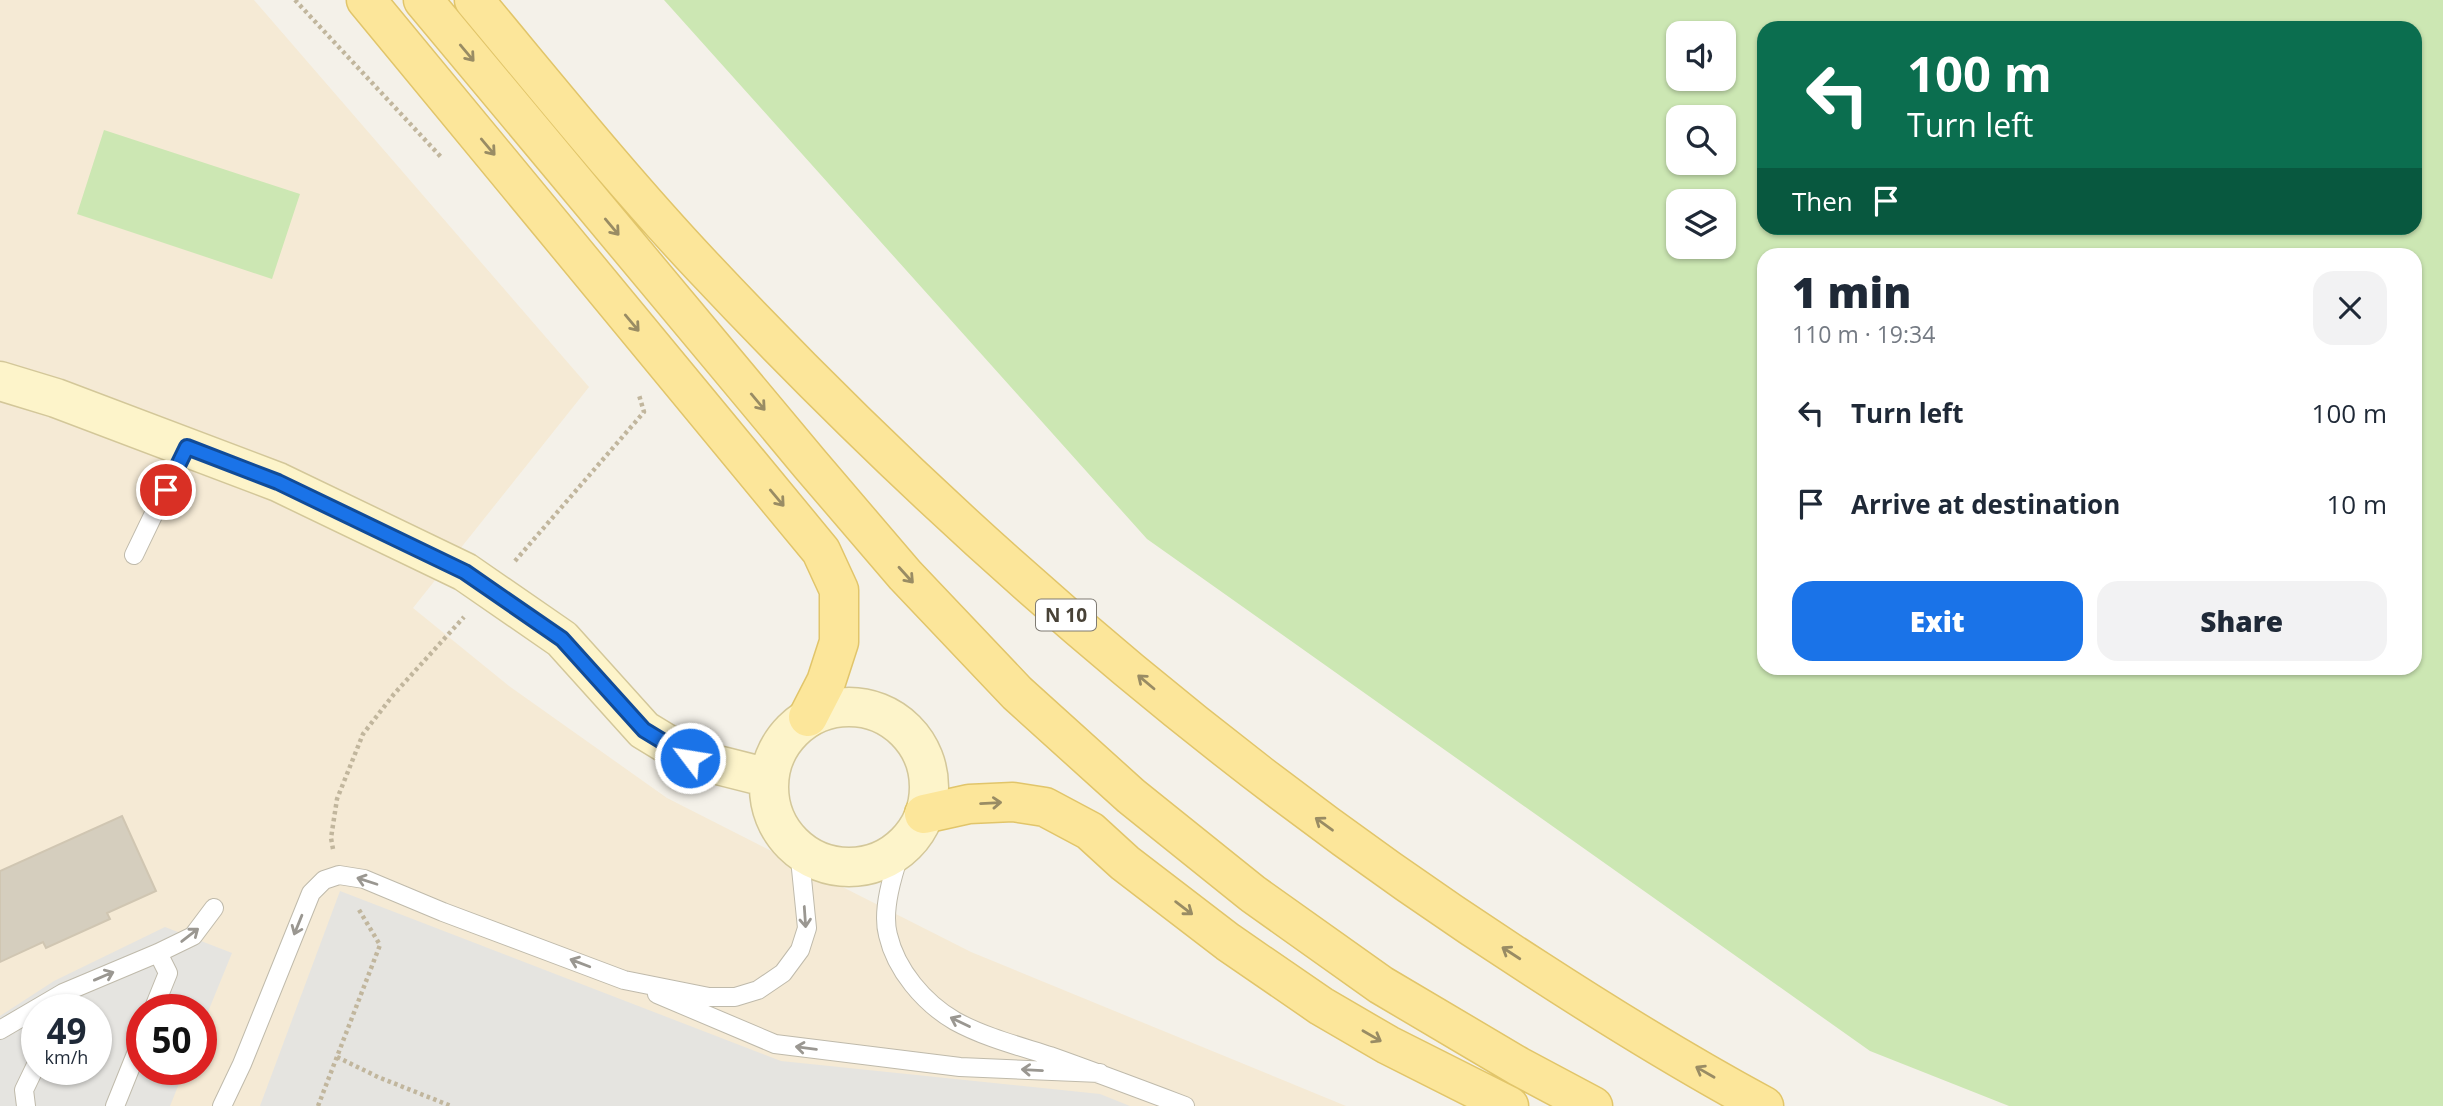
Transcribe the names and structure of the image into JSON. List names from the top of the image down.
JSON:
{
  "streets": {
    "main road": ["N 10"]
  },
  "page": {
    "turn": ["100 m", "Turn left"],
    "then": "Then",
    "heading": ["1 min", "110 m · 19:34"],
    "list": [
      {
        "name": "Turn left",
        "value": "100 m"
      },
      {
        "name": "Arrive at destination",
        "value": "10 m"
      }
    ],
    "buttons": ["Exit", "Share"],
    "speed": "49 km/h",
    "limit": "50"
  }
}
